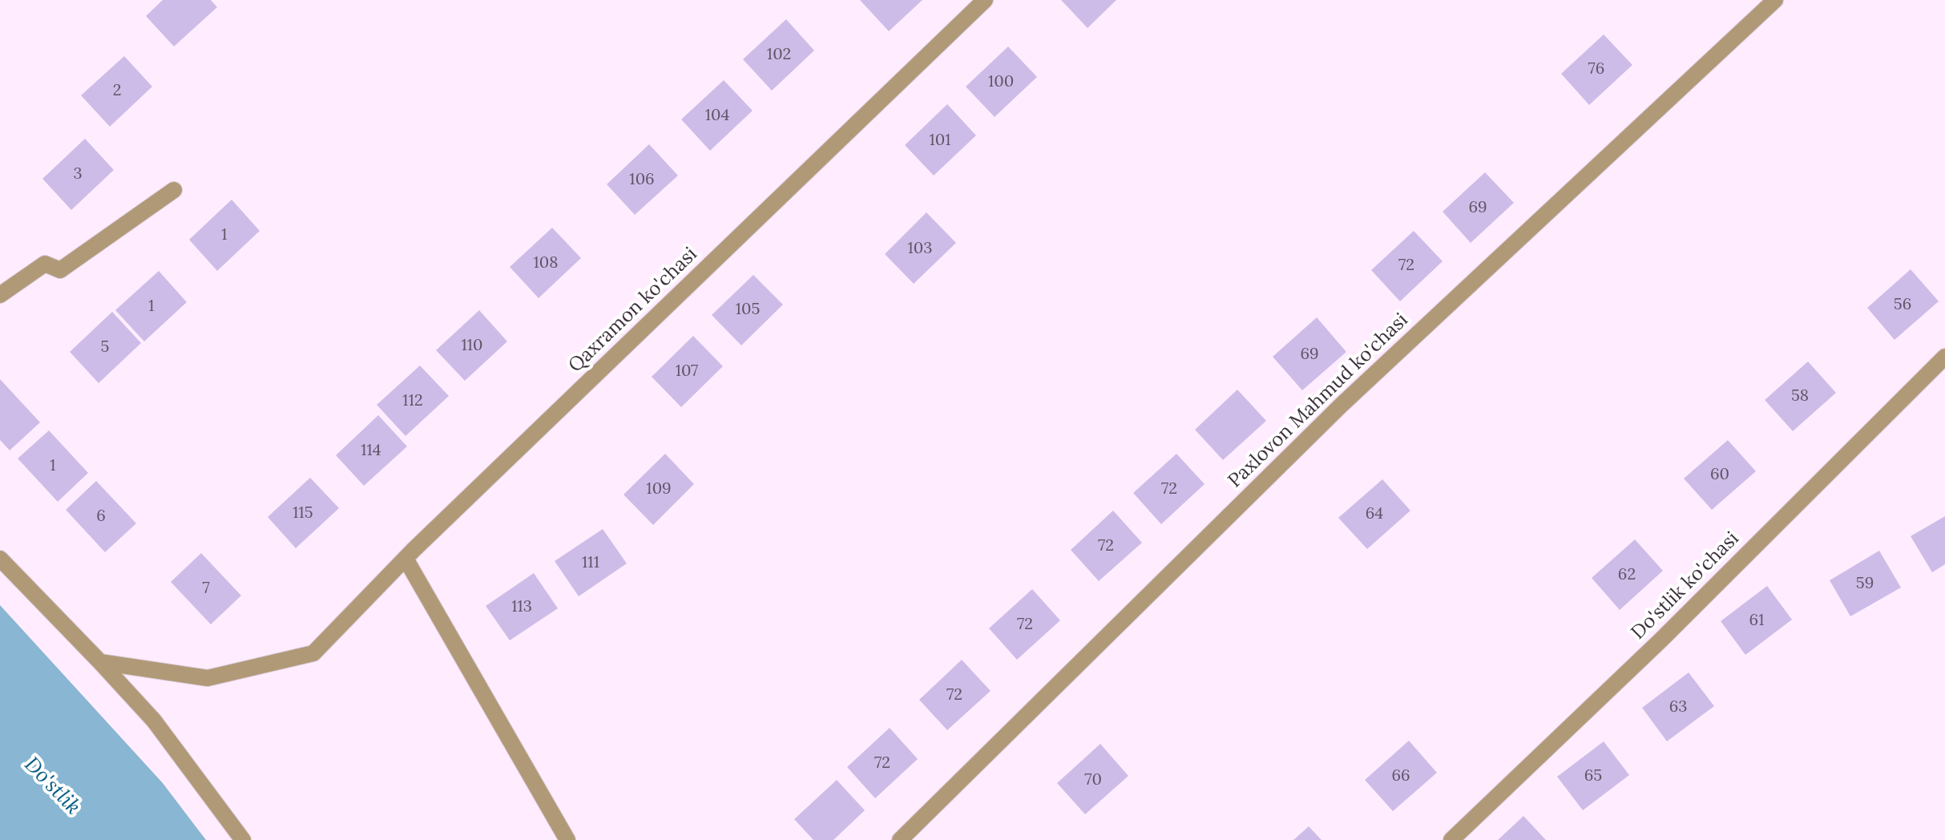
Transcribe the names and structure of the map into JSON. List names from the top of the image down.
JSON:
{
  "streets": {
    "street": ["Qaxramon ko'chasi", "Paxlovon Mahmud ko'chasi", "Do'stlik ko'chasi"]
  },
  "water": ["Do'stlik"],
  "house_numbers": [
    "102",
    "76",
    "100",
    "2",
    "104",
    "101",
    "3",
    "106",
    "69",
    "1",
    "103",
    "108",
    "72",
    "56",
    "1",
    "105",
    "110",
    "5",
    "69",
    "107",
    "58",
    "112",
    "114",
    "1",
    "60",
    "109",
    "72",
    "115",
    "64",
    "6",
    "72",
    "111",
    "62",
    "59",
    "7",
    "113",
    "61",
    "72",
    "72",
    "63",
    "72",
    "66",
    "65",
    "70"
  ]
}
